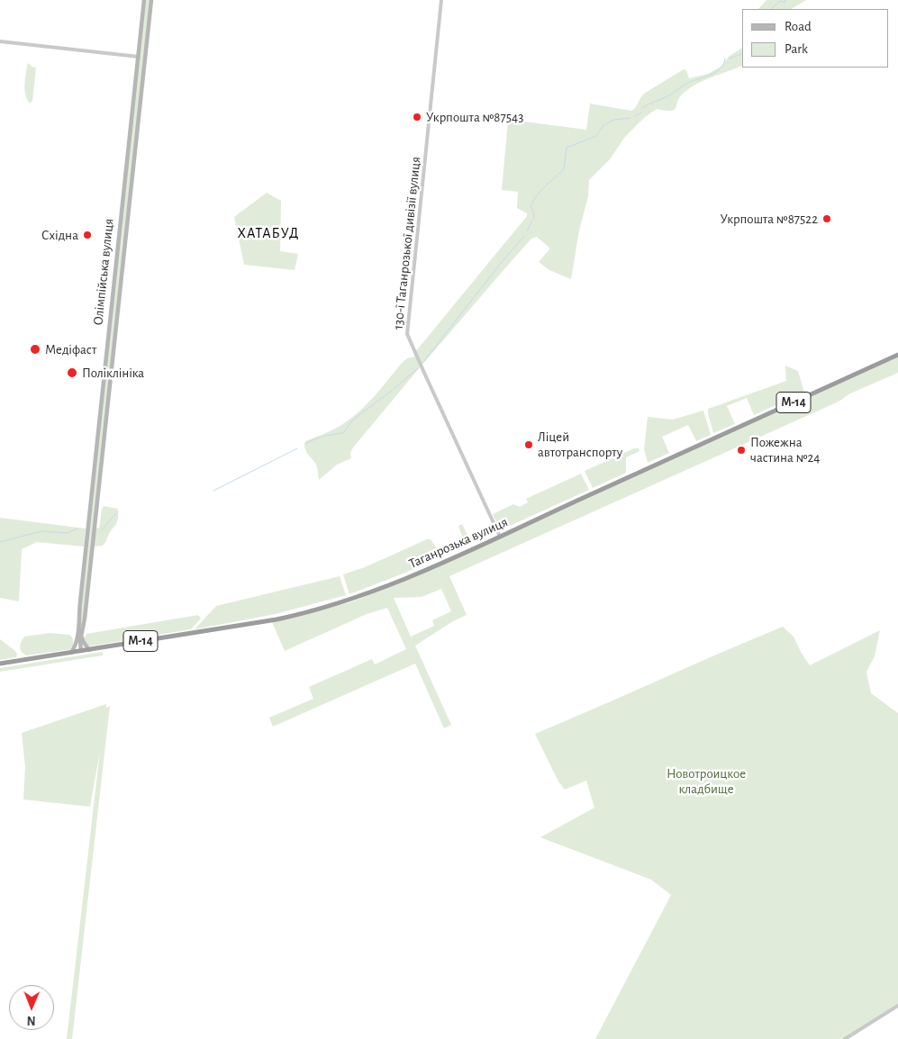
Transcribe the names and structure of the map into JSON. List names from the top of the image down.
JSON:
{
  "streets": {
    "highway": ["М-14", "Таганрозька вулиця"],
    "main road": ["Олімпійська вулиця"],
    "street": ["130-ї Таганрозької дивізії вулиця"]
  },
  "crossings": [
    ["130-ї Таганрозької дивізії вулиця", "Таганрозька вулиця"],
    ["Олімпійська вулиця", "Таганрозька вулиця"]
  ],
  "districts": ["ХАТАБУД"],
  "parks": ["Новотроицкое кладбище"],
  "places": [
    "Укрпошта №87543",
    "Укрпошта №87522",
    "Східна",
    "Медіфаст",
    "Поліклініка",
    "Ліцей автотранспорту",
    "Пожежна частина №24"
  ],
  "legend": ["Road", "Park"],
  "north": "bottom"
}
